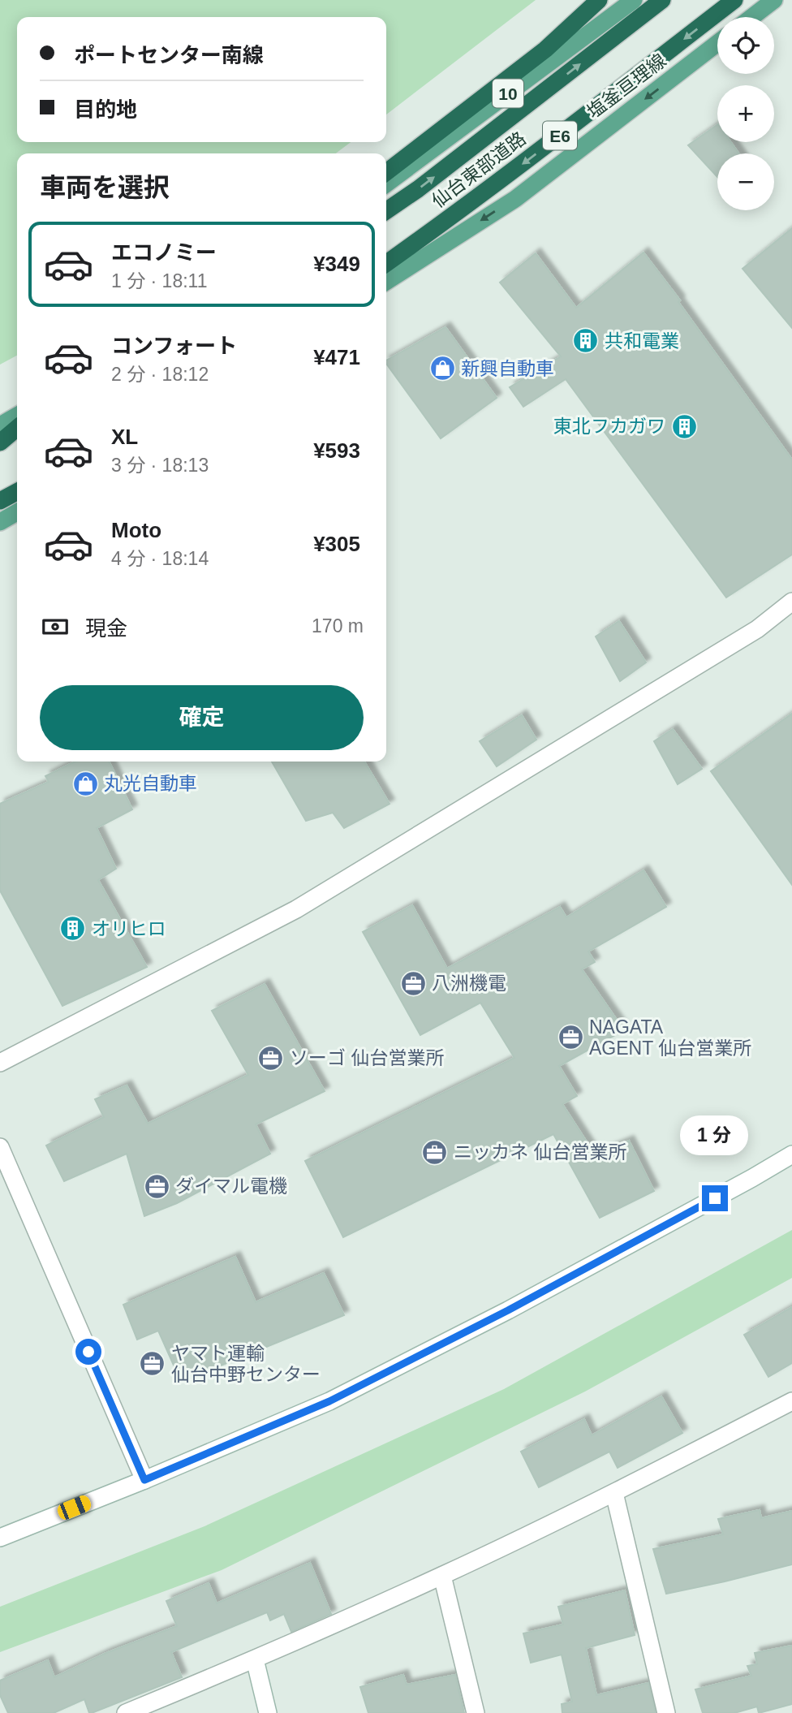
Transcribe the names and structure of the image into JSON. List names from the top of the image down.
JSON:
{
  "streets": {
    "highway": ["E6", "仙台東部道路"],
    "main road": ["塩釜亘理線", "10"]
  },
  "places": {
    "building": ["共和電業", "東北フカガワ", "オリヒロ"],
    "shop": ["新興自動車", "丸光自動車"],
    "office": [
      "八洲機電",
      "NAGATA AGENT 仙台営業所",
      "ソーゴ 仙台営業所",
      "ニッカネ 仙台営業所",
      "ダイマル電機",
      "ヤマト運輸 仙台中野センター"
    ]
  },
  "page": {
    "map_buttons": ["+", "−"],
    "banner": ["ポートセンター南線", "目的地"],
    "heading": "車両を選択",
    "list": [
      {
        "name": "エコノミー",
        "note": "1 分 · 18:11",
        "value": "¥349"
      },
      {
        "name": "コンフォート",
        "note": "2 分 · 18:12",
        "value": "¥471"
      },
      {
        "name": "XL",
        "note": "3 分 · 18:13",
        "value": "¥593"
      },
      {
        "name": "Moto",
        "note": "4 分 · 18:14",
        "value": "¥305"
      }
    ],
    "pay": ["現金", "170 m"],
    "buttons": "確定",
    "bubble": "1 分"
  }
}
